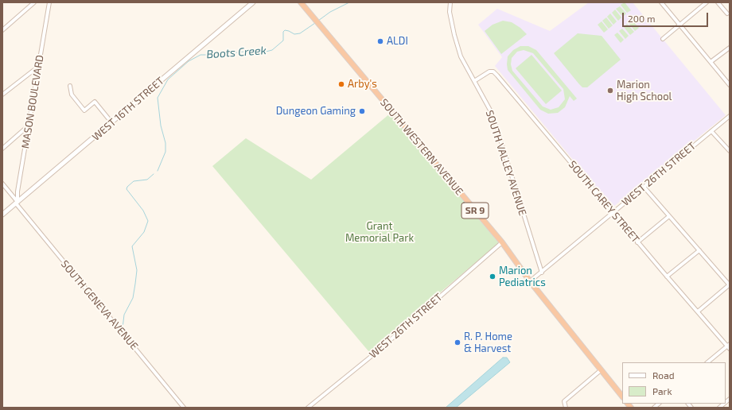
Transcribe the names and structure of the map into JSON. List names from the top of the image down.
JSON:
{
  "streets": {
    "highway": ["SOUTH WESTERN AVENUE", "SR 9"],
    "street": [
      "MASON BOULEVARD",
      "WEST 16TH STREET",
      "SOUTH VALLEY AVENUE",
      "WEST 26TH STREET",
      "SOUTH CAREY STREET",
      "SOUTH GENEVA AVENUE"
    ]
  },
  "crossings": [
    ["MASON BOULEVARD", "WEST 16TH STREET"],
    ["MASON BOULEVARD", "SOUTH GENEVA AVENUE"],
    ["WEST 16TH STREET", "SOUTH GENEVA AVENUE"],
    ["SOUTH WESTERN AVENUE", "WEST 26TH STREET"],
    ["SOUTH VALLEY AVENUE", "WEST 26TH STREET"],
    ["SOUTH VALLEY AVENUE", "SOUTH CAREY STREET"],
    ["WEST 26TH STREET", "SOUTH CAREY STREET"]
  ],
  "water": ["Boots Creek"],
  "parks": ["Grant Memorial Park"],
  "places": [
    "ALDI",
    "Arby's",
    "Marion High School",
    "Dungeon Gaming",
    "Marion Pediatrics",
    "R. P. Home & Harvest"
  ],
  "legend": ["Road", "Park"],
  "scale_bar": "200 m"
}
